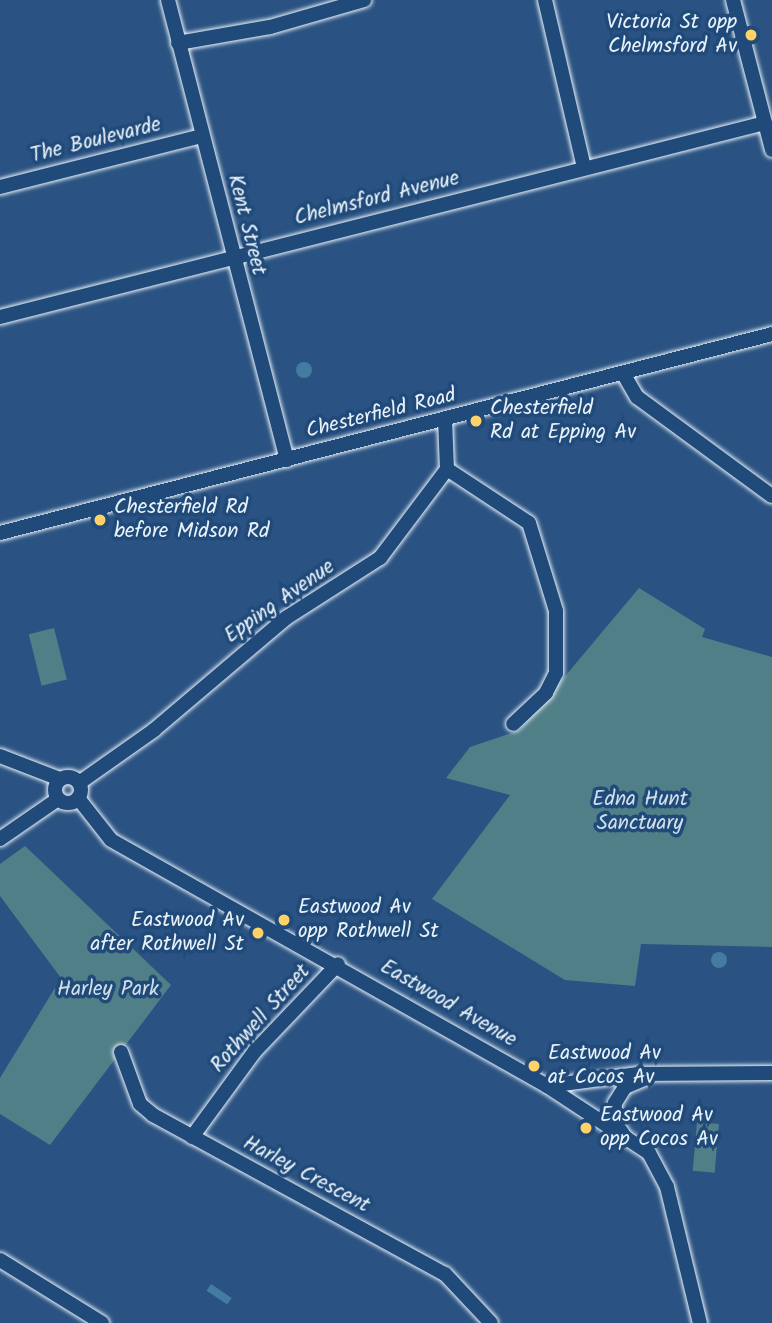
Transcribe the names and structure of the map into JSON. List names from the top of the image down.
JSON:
{
  "streets": {
    "street": [
      "The Boulevarde",
      "Chelmsford Avenue",
      "Kent Street",
      "Chesterfield Road",
      "Epping Avenue",
      "Eastwood Avenue",
      "Rothwell Street",
      "Harley Crescent"
    ]
  },
  "crossings": [
    ["The Boulevarde", "Kent Street"],
    ["Chelmsford Avenue", "Kent Street"],
    ["Kent Street", "Chesterfield Road"],
    ["Epping Avenue", "Eastwood Avenue"],
    ["Eastwood Avenue", "Rothwell Street"],
    ["Rothwell Street", "Harley Crescent"]
  ],
  "parks": ["Edna Hunt Sanctuary", "Harley Park"],
  "places": [
    "Victoria St opp Chelmsford Av",
    "Chesterfield Rd at Epping Av",
    "Chesterfield Rd before Midson Rd",
    "Eastwood Av opp Rothwell St",
    "Eastwood Av after Rothwell St",
    "Eastwood Av at Cocos Av",
    "Eastwood Av opp Cocos Av"
  ]
}
